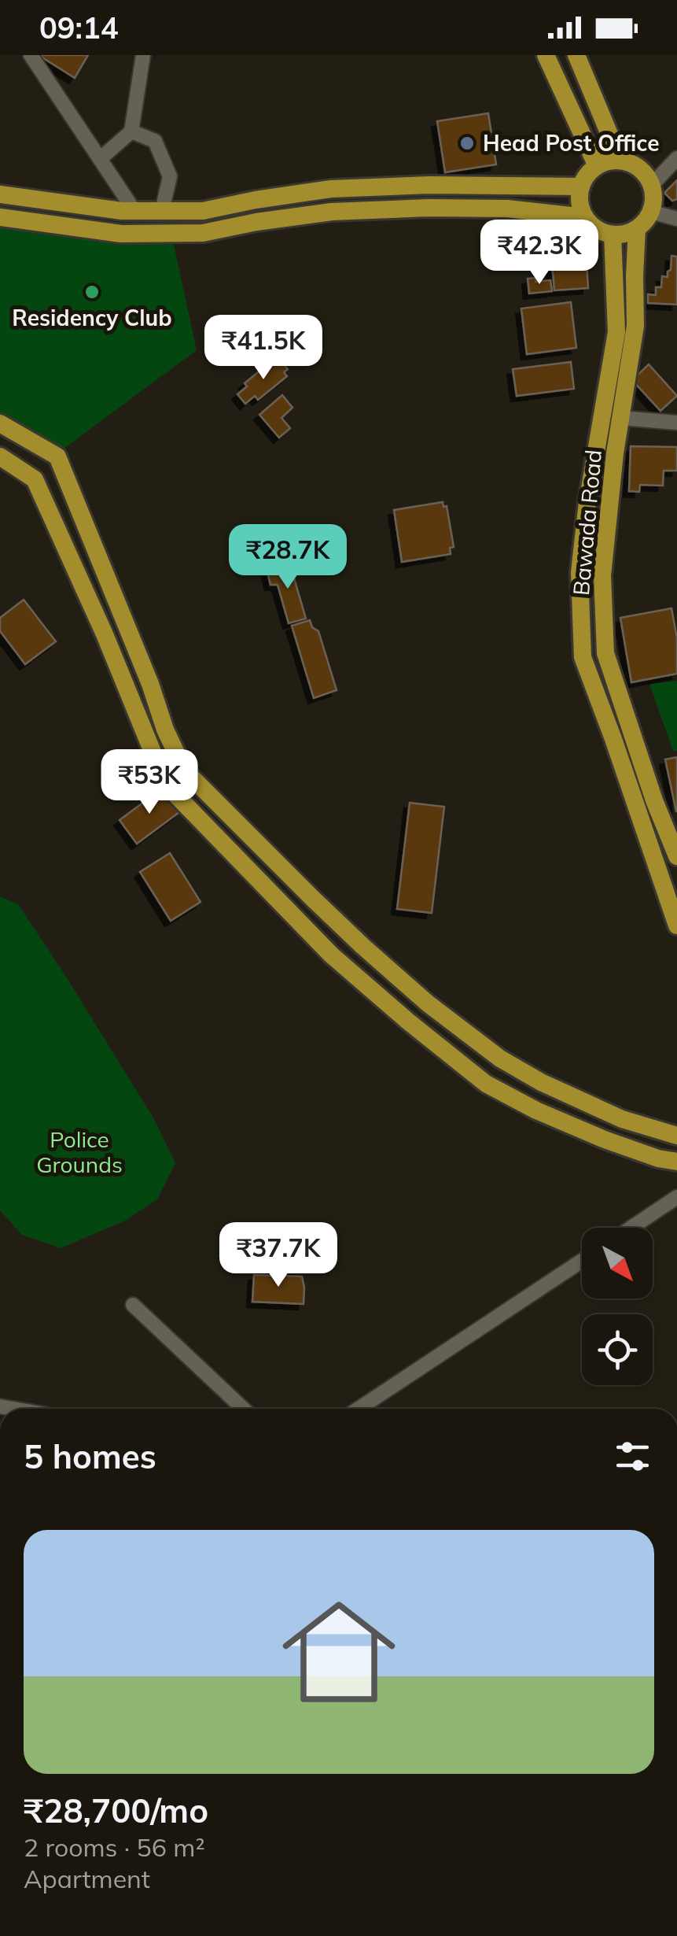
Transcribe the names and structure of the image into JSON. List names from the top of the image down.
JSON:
{
  "streets": {
    "main road": ["Bawada Road"]
  },
  "parks": ["Police Grounds"],
  "places": ["Head Post Office", "Residency Club"],
  "north": "bottom right",
  "page": {
    "status": "09:14",
    "price": [
      "₹42.3K",
      "₹41.5K",
      "₹28.7K",
      "₹53K",
      "₹37.7K"
    ],
    "heading": "5 homes",
    "list": [
      {
        "name": "₹28,700/mo",
        "note": "2 rooms · 56 m² · Apartment"
      }
    ]
  }
}
